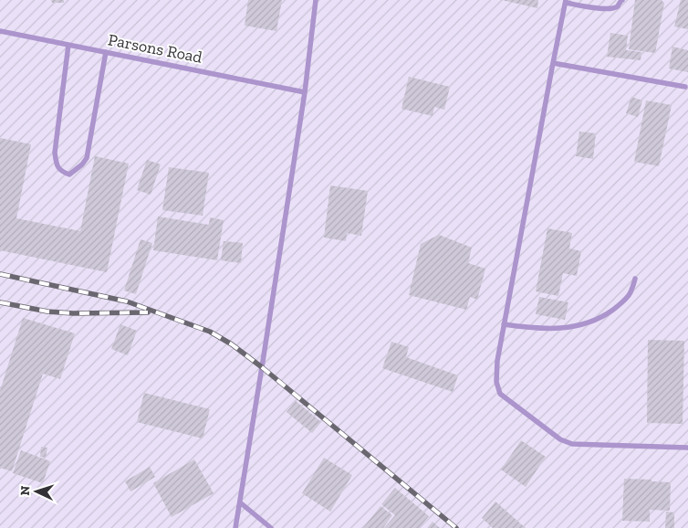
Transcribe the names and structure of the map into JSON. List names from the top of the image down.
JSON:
{
  "streets": {
    "lane": ["Parsons Road"]
  },
  "north": "left"
}
